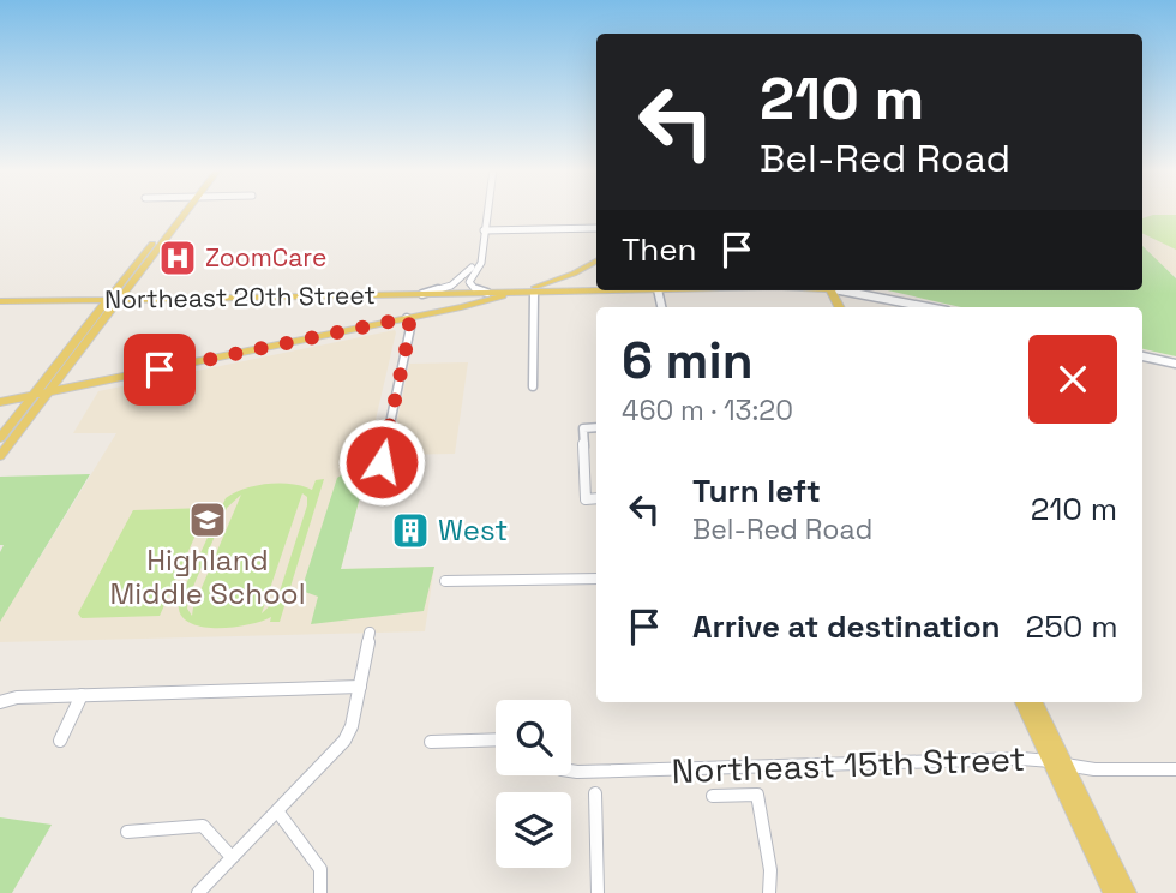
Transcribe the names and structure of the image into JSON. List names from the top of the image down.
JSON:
{
  "streets": {
    "main road": ["Northeast 20th Street"],
    "street": ["Northeast 15th Street"]
  },
  "places": {
    "hospital": ["ZoomCare"],
    "school or university": ["Highland Middle School"],
    "building": ["West"]
  },
  "page": {
    "turn": ["210 m", "Bel-Red Road"],
    "then": "Then",
    "heading": ["6 min", "460 m · 13:20"],
    "list": [
      {
        "name": "Turn left",
        "note": "Bel-Red Road",
        "value": "210 m"
      },
      {
        "name": "Arrive at destination",
        "value": "250 m"
      }
    ]
  }
}
